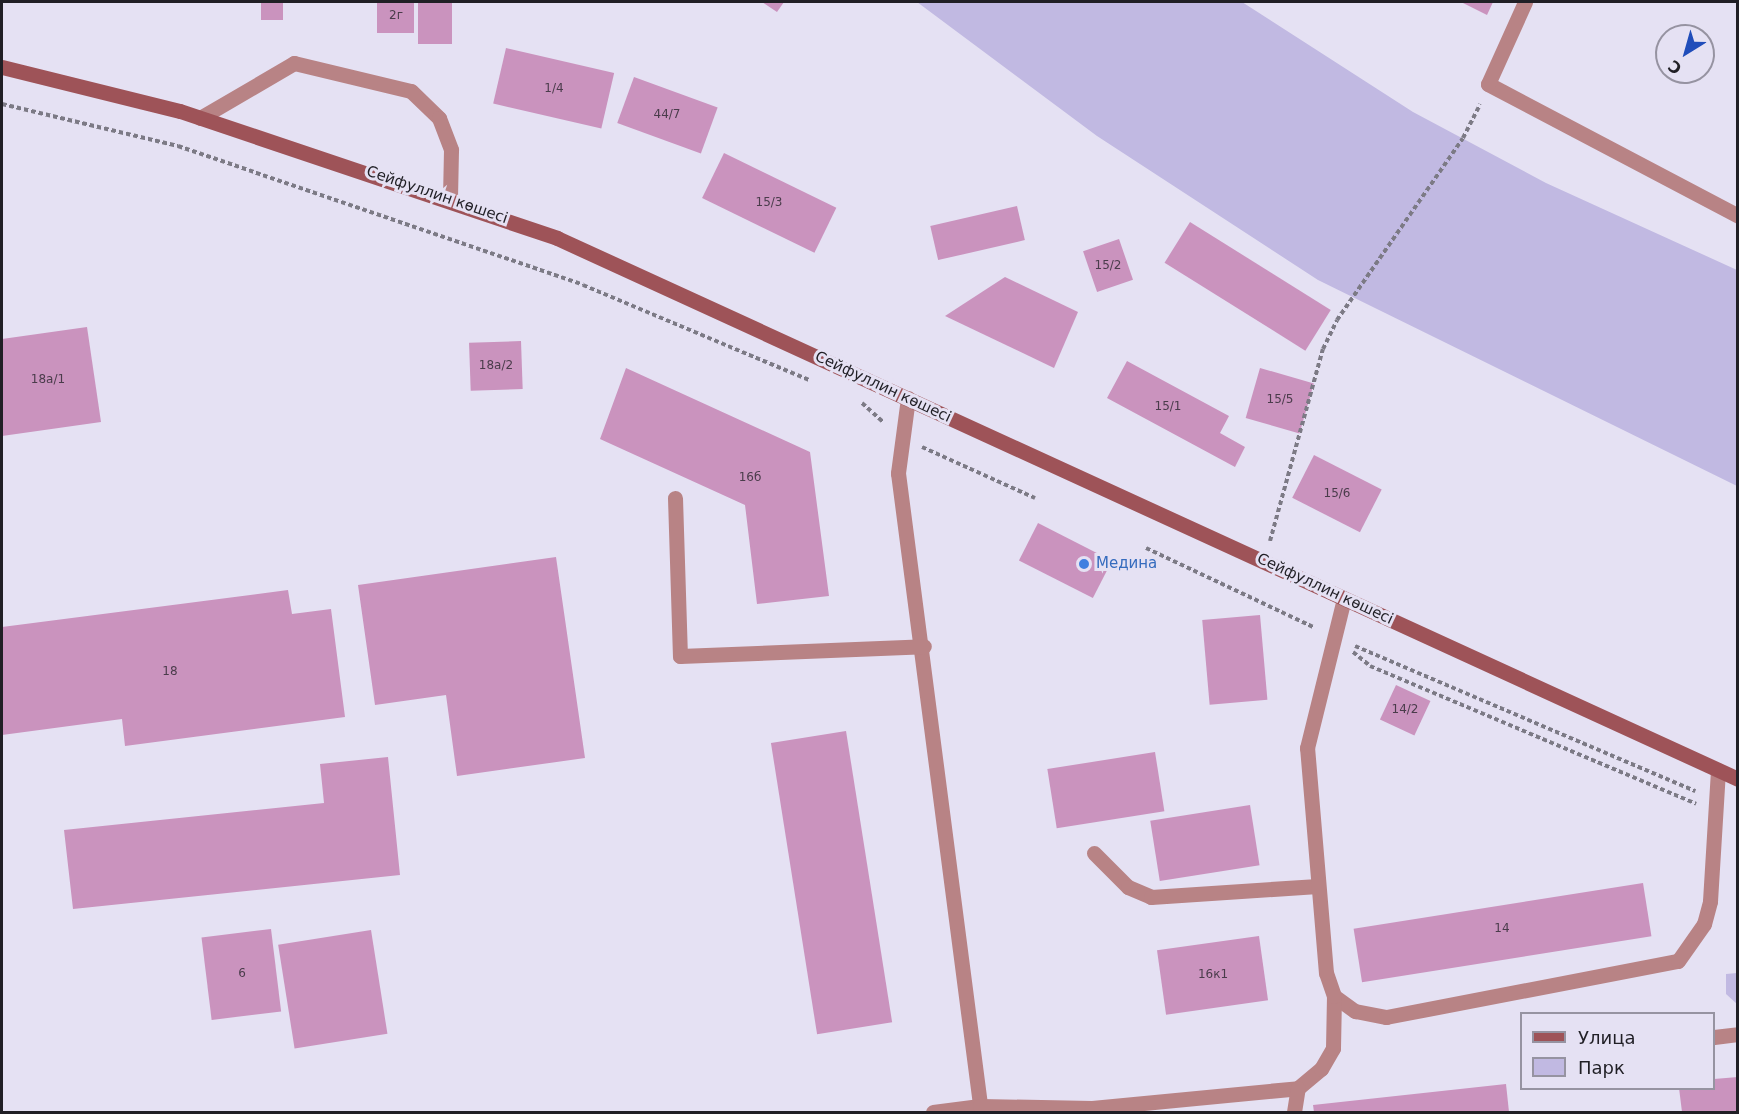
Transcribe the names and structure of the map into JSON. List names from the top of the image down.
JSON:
{
  "streets": {
    "main road": ["Сейфуллин көшесі"]
  },
  "places": ["Медина"],
  "house_numbers": [
    "2г",
    "1/4",
    "44/7",
    "15/3",
    "15/2",
    "18а/2",
    "18а/1",
    "15/5",
    "15/1",
    "16б",
    "15/6",
    "18",
    "14/2",
    "14",
    "6",
    "16к1"
  ],
  "legend": ["Улица", "Парк"],
  "north": "bottom left"
}
